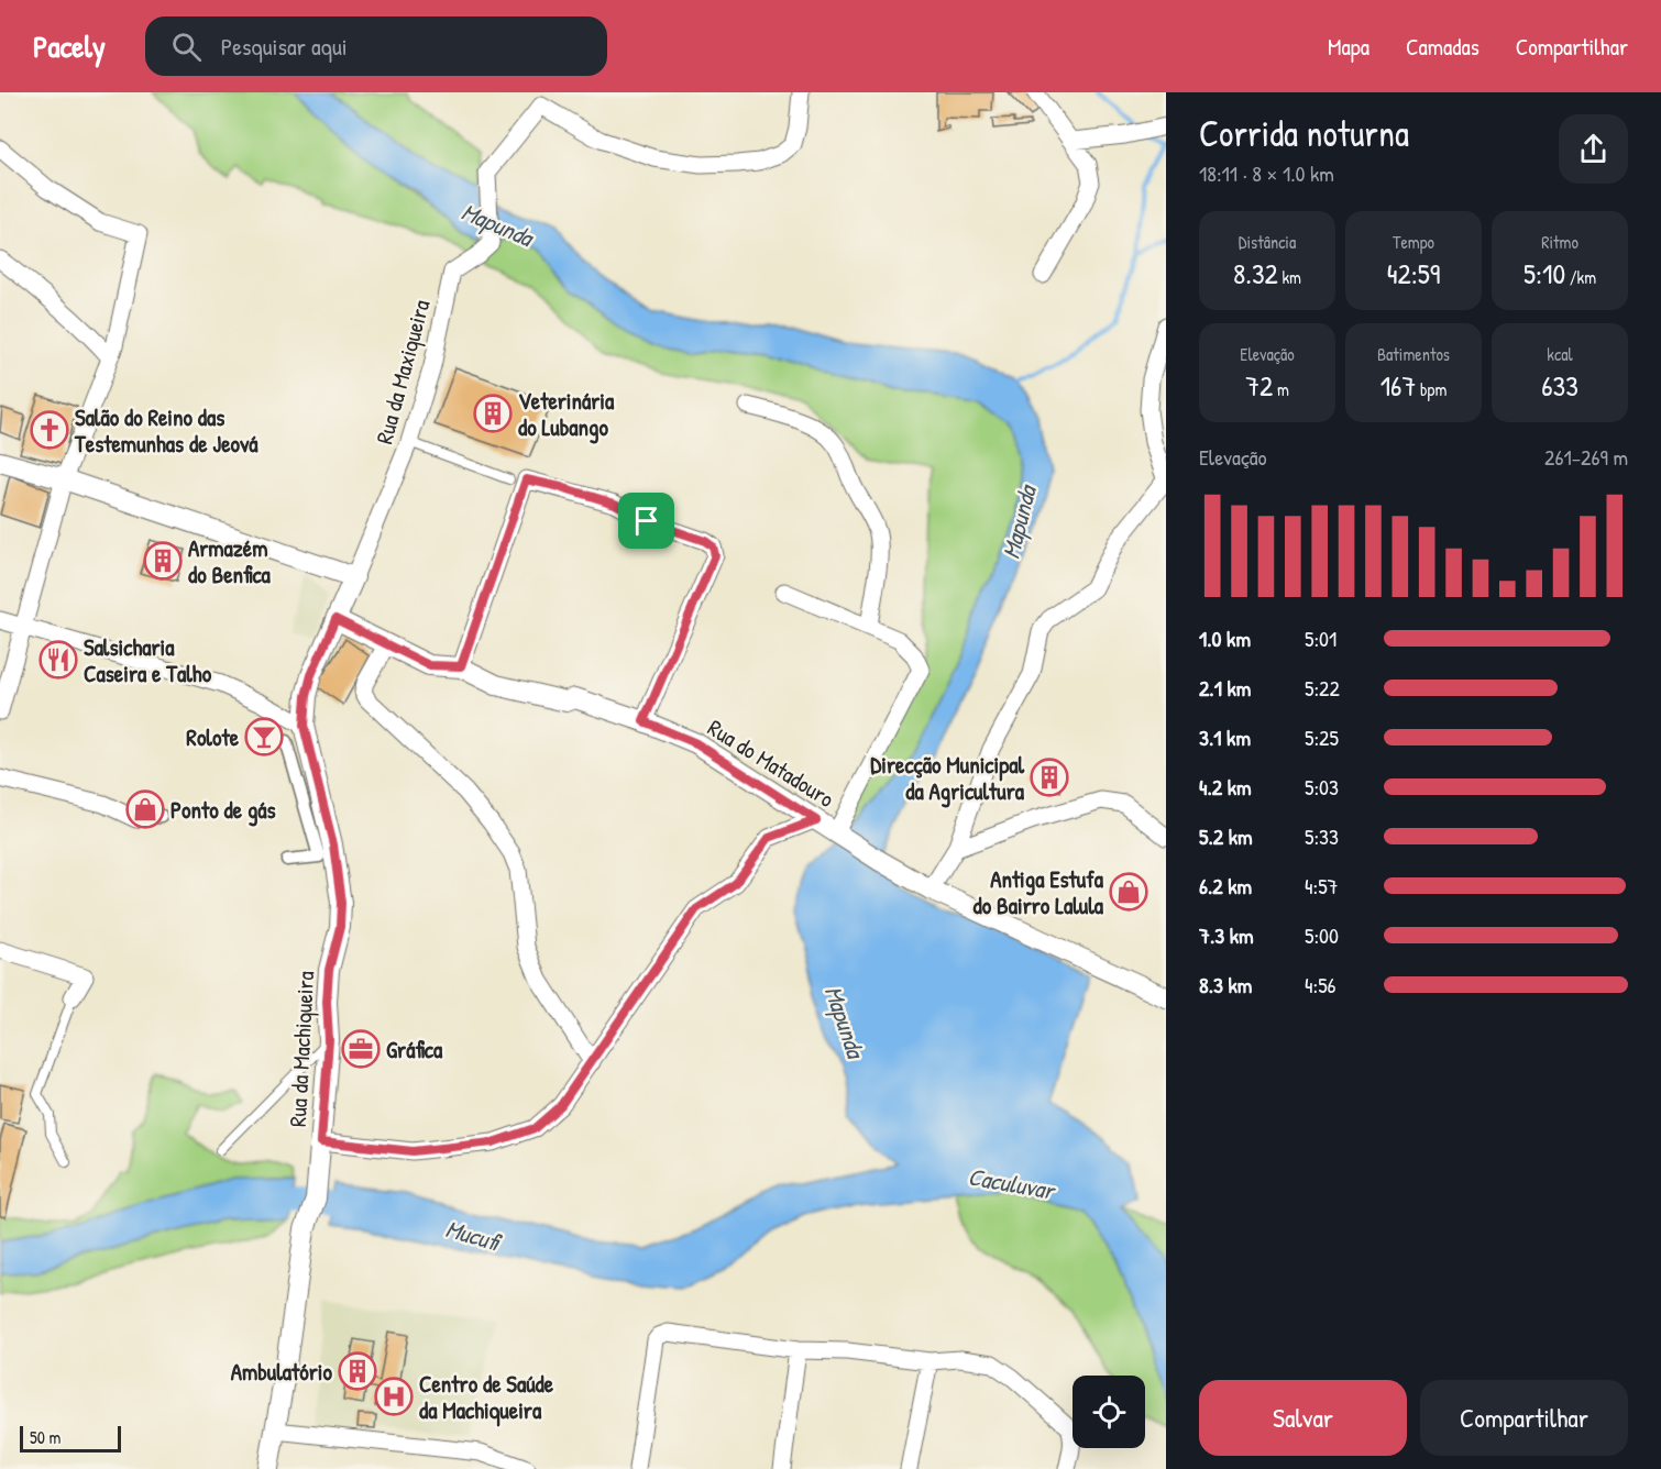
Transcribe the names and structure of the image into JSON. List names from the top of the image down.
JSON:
{
  "streets": {
    "street": ["Rua da Maxiqueira", "Rua do Matadouro", "Rua da Machiqueira"]
  },
  "crossings": [
    ["Rua da Maxiqueira", "Rua da Machiqueira"],
    ["Rua do Matadouro", "Rua da Machiqueira"]
  ],
  "water": ["Mapunda", "Caculuvar", "Mucufi"],
  "places": {
    "building": [
      "Veterinária do Lubango",
      "Armazém do Benfica",
      "Direcção Municipal da Agricultura",
      "Ambulatório"
    ],
    "church": ["Salão do Reino das Testemunhas de Jeová"],
    "restaurant": ["Salsicharia Caseira e Talho"],
    "bar": ["Rolote"],
    "shop": ["Ponto de gás", "Antiga Estufa do Bairro Lalula"],
    "office": ["Gráfica"],
    "hospital": ["Centro de Saúde da Machiqueira"]
  },
  "scale_bar": "50 m",
  "page": {
    "header": "Pacely",
    "search": "Pesquisar aqui",
    "nav": ["Mapa", "Camadas", "Compartilhar"],
    "heading": ["Corrida noturna", "18:11 · 8 × 1.0 km"],
    "stats": [
      ["Distância", "8.32 km"],
      ["Tempo", "42:59"],
      ["Ritmo", "5:10 /km"],
      ["Elevação", "72 m"],
      ["Batimentos", "167 bpm"],
      ["kcal", "633"]
    ],
    "chart": ["Elevação", "261–269 m"],
    "list": [
      {
        "name": "1.0 km",
        "note": "5:01"
      },
      {
        "name": "2.1 km",
        "note": "5:22"
      },
      {
        "name": "3.1 km",
        "note": "5:25"
      },
      {
        "name": "4.2 km",
        "note": "5:03"
      },
      {
        "name": "5.2 km",
        "note": "5:33"
      },
      {
        "name": "6.2 km",
        "note": "4:57"
      },
      {
        "name": "7.3 km",
        "note": "5:00"
      },
      {
        "name": "8.3 km",
        "note": "4:56"
      }
    ],
    "buttons": ["Salvar", "Compartilhar"],
    "scale": "50 m"
  }
}
